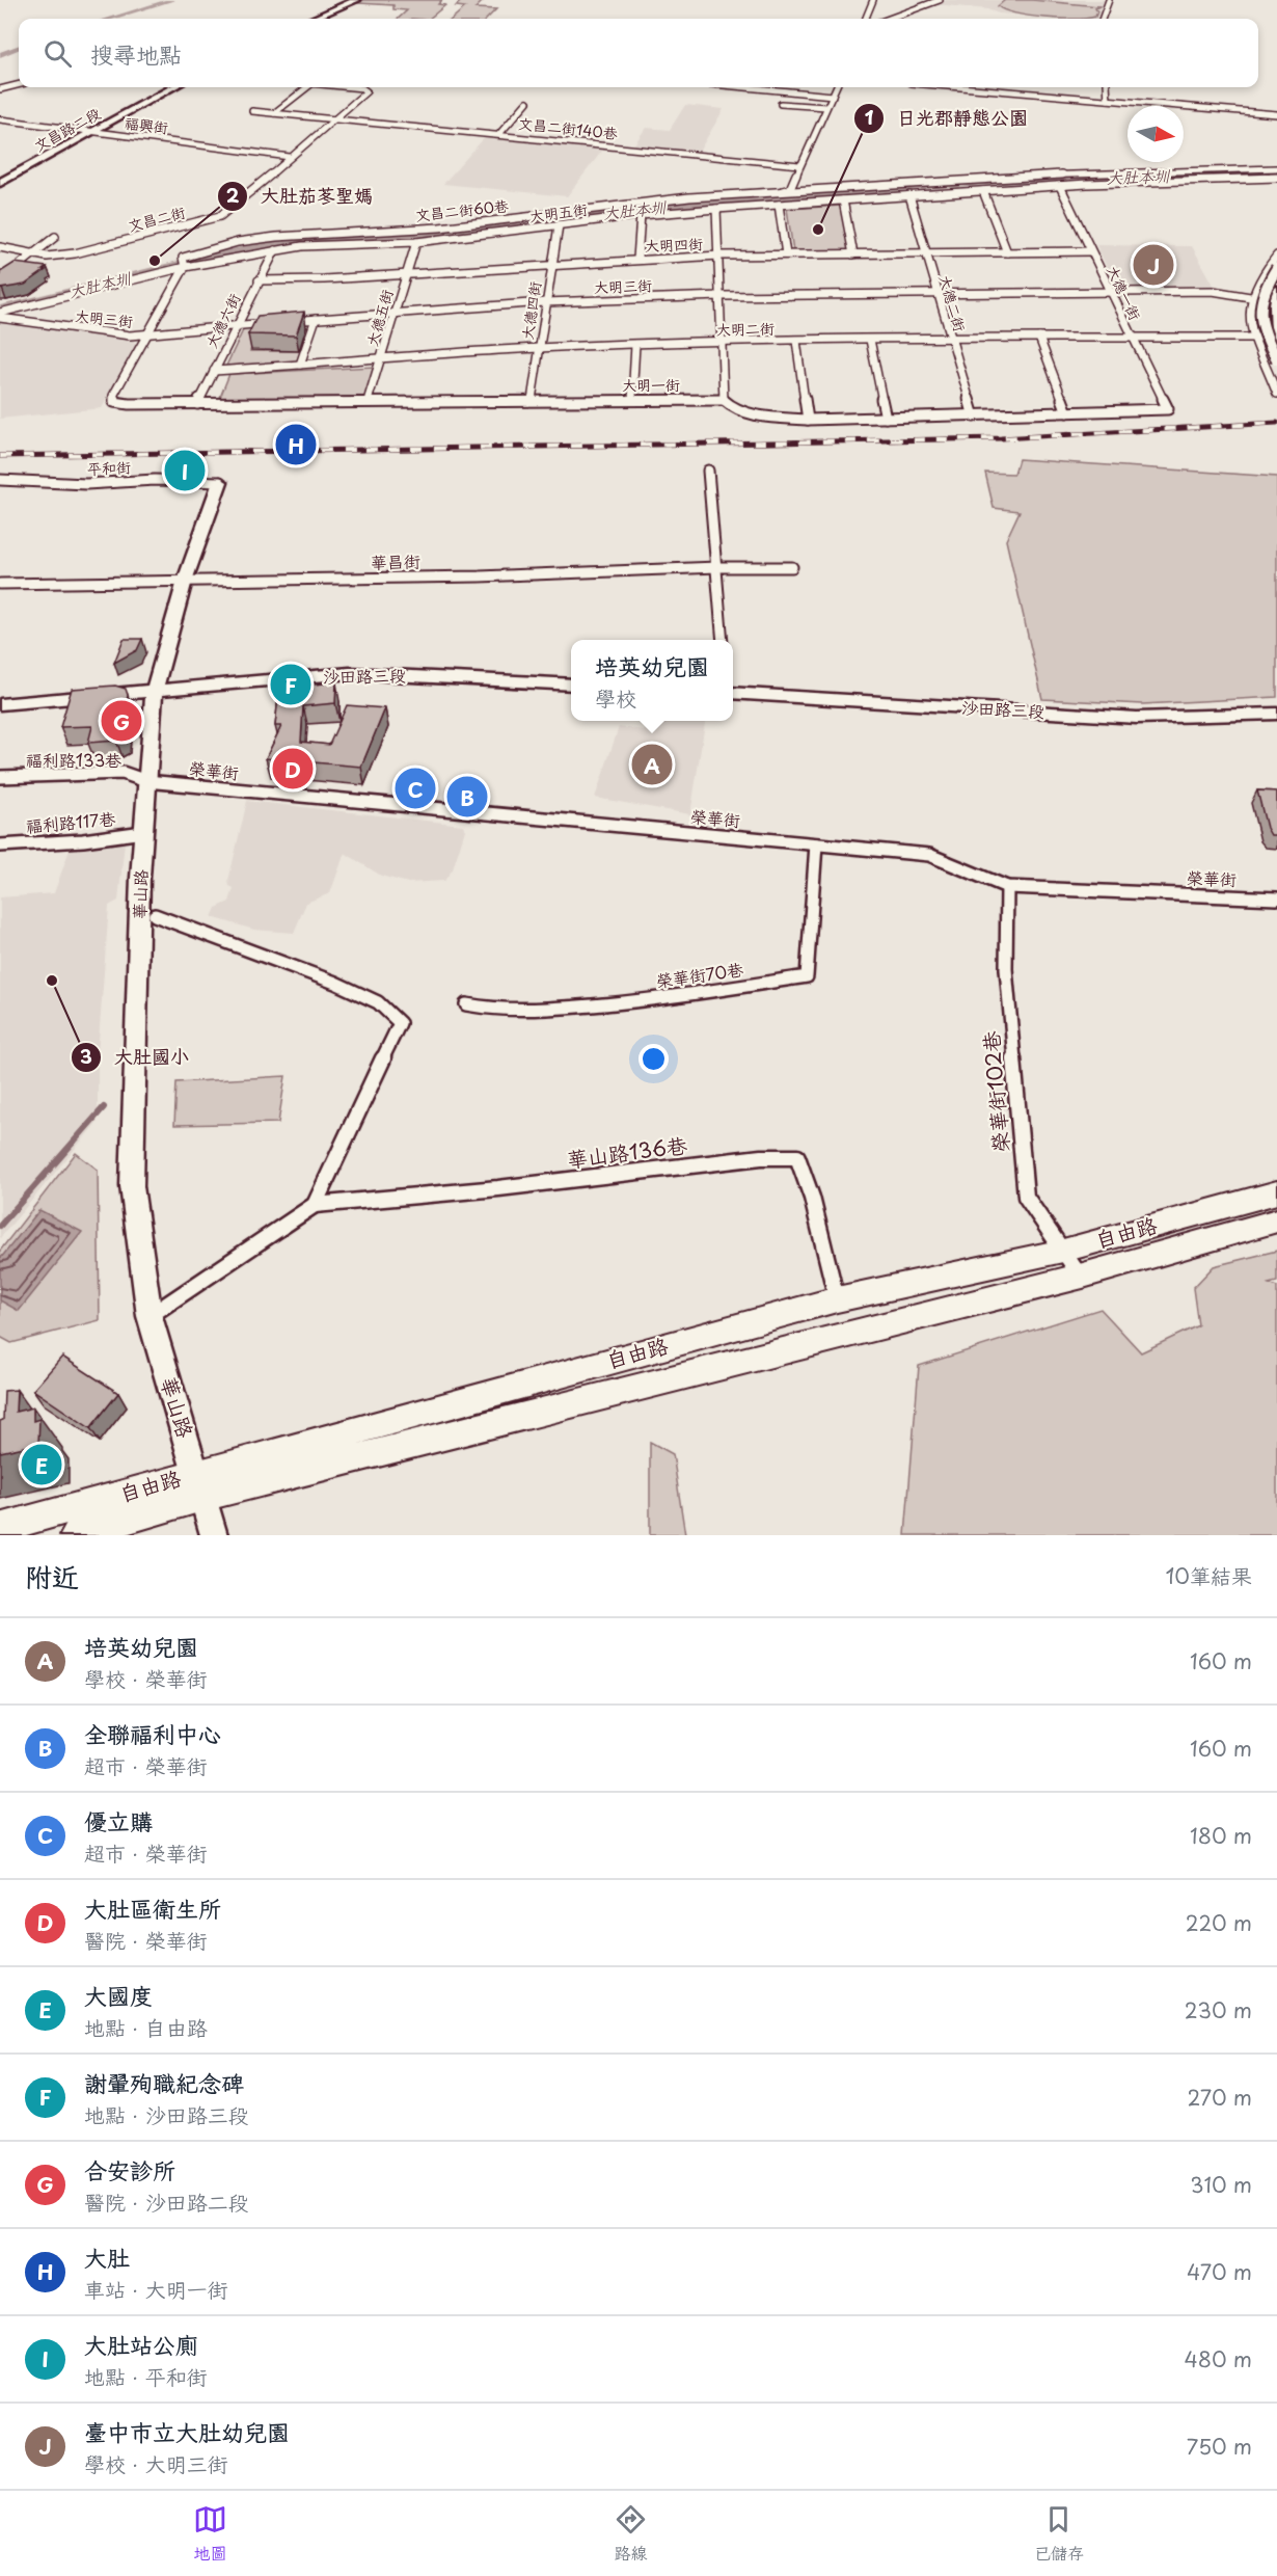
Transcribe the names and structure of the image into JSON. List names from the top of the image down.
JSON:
{
  "streets": {
    "main road": ["自由路"],
    "street": [
      "福興街",
      "文昌二街140巷",
      "文昌路二段",
      "文昌二街60巷",
      "大明五街",
      "文昌二街",
      "大明四街",
      "大明三街",
      "大德一街",
      "大德二街",
      "大德四街",
      "大德五街",
      "大德六街",
      "大明二街",
      "大明一街",
      "平和街",
      "華昌街",
      "沙田路三段",
      "福利路133巷",
      "榮華街",
      "福利路117巷",
      "華山路",
      "榮華街70巷",
      "榮華街102巷",
      "華山路136巷"
    ]
  },
  "crossings": [
    ["福興街", "文昌路二段"],
    ["福興街", "文昌二街"],
    ["文昌二街140巷", "文昌二街"],
    ["文昌二街60巷", "大明五街"],
    ["大明五街", "大明三街"],
    ["大明五街", "大德一街"],
    ["大明五街", "大德二街"],
    ["大明五街", "大德四街"],
    ["大明五街", "大德五街"],
    ["大明五街", "大德六街"],
    ["大明四街", "大德一街"],
    ["大明四街", "大德二街"],
    ["大明四街", "大德四街"],
    ["大明四街", "大德五街"],
    ["大明四街", "大德六街"],
    ["大明三街", "大德一街"],
    ["大明三街", "大德二街"],
    ["大明三街", "大德四街"],
    ["大明三街", "大德五街"],
    ["大明三街", "大德六街"],
    ["大明三街", "大明一街"],
    ["大德一街", "大明二街"],
    ["大德一街", "大明一街"],
    ["大德二街", "大明二街"],
    ["大德二街", "大明一街"],
    ["大德四街", "大明二街"],
    ["大德四街", "大明一街"],
    ["大德五街", "大明二街"],
    ["大德五街", "大明一街"],
    ["大德六街", "大明二街"],
    ["大德六街", "大明一街"],
    ["平和街", "華山路"],
    ["華昌街", "華山路"],
    ["沙田路三段", "華山路"],
    ["福利路133巷", "榮華街"],
    ["福利路133巷", "華山路"],
    ["榮華街", "華山路"],
    ["榮華街", "榮華街70巷"],
    ["榮華街", "榮華街102巷"],
    ["福利路117巷", "華山路"],
    ["華山路", "華山路136巷"],
    ["華山路", "自由路"],
    ["榮華街102巷", "自由路"],
    ["華山路136巷", "自由路"]
  ],
  "water": ["大肚本圳"],
  "places": ["日光郡靜態公園", "大肚茄苳聖媽", "大肚國小"],
  "north": "right",
  "page": {
    "search": "搜尋地點",
    "pins": [
      "J",
      "H",
      "I",
      "F",
      "G",
      "A",
      "D",
      "C",
      "B",
      "E"
    ],
    "popup": ["培英幼兒園", "學校"],
    "heading": ["附近", "10筆結果"],
    "list": [
      {
        "mark": "A",
        "name": "培英幼兒園",
        "note": "學校 · 榮華街",
        "value": "160 m"
      },
      {
        "mark": "B",
        "name": "全聯福利中心",
        "note": "超市 · 榮華街",
        "value": "160 m"
      },
      {
        "mark": "C",
        "name": "優立購",
        "note": "超市 · 榮華街",
        "value": "180 m"
      },
      {
        "mark": "D",
        "name": "大肚區衛生所",
        "note": "醫院 · 榮華街",
        "value": "220 m"
      },
      {
        "mark": "E",
        "name": "大國度",
        "note": "地點 · 自由路",
        "value": "230 m"
      },
      {
        "mark": "F",
        "name": "謝翬殉職紀念碑",
        "note": "地點 · 沙田路三段",
        "value": "270 m"
      },
      {
        "mark": "G",
        "name": "合安診所",
        "note": "醫院 · 沙田路二段",
        "value": "310 m"
      },
      {
        "mark": "H",
        "name": "大肚",
        "note": "車站 · 大明一街",
        "value": "470 m"
      },
      {
        "mark": "I",
        "name": "大肚站公廁",
        "note": "地點 · 平和街",
        "value": "480 m"
      },
      {
        "mark": "J",
        "name": "臺中市立大肚幼兒園",
        "note": "學校 · 大明三街",
        "value": "750 m"
      }
    ],
    "nav": ["地圖", "路線", "已儲存"]
  }
}
